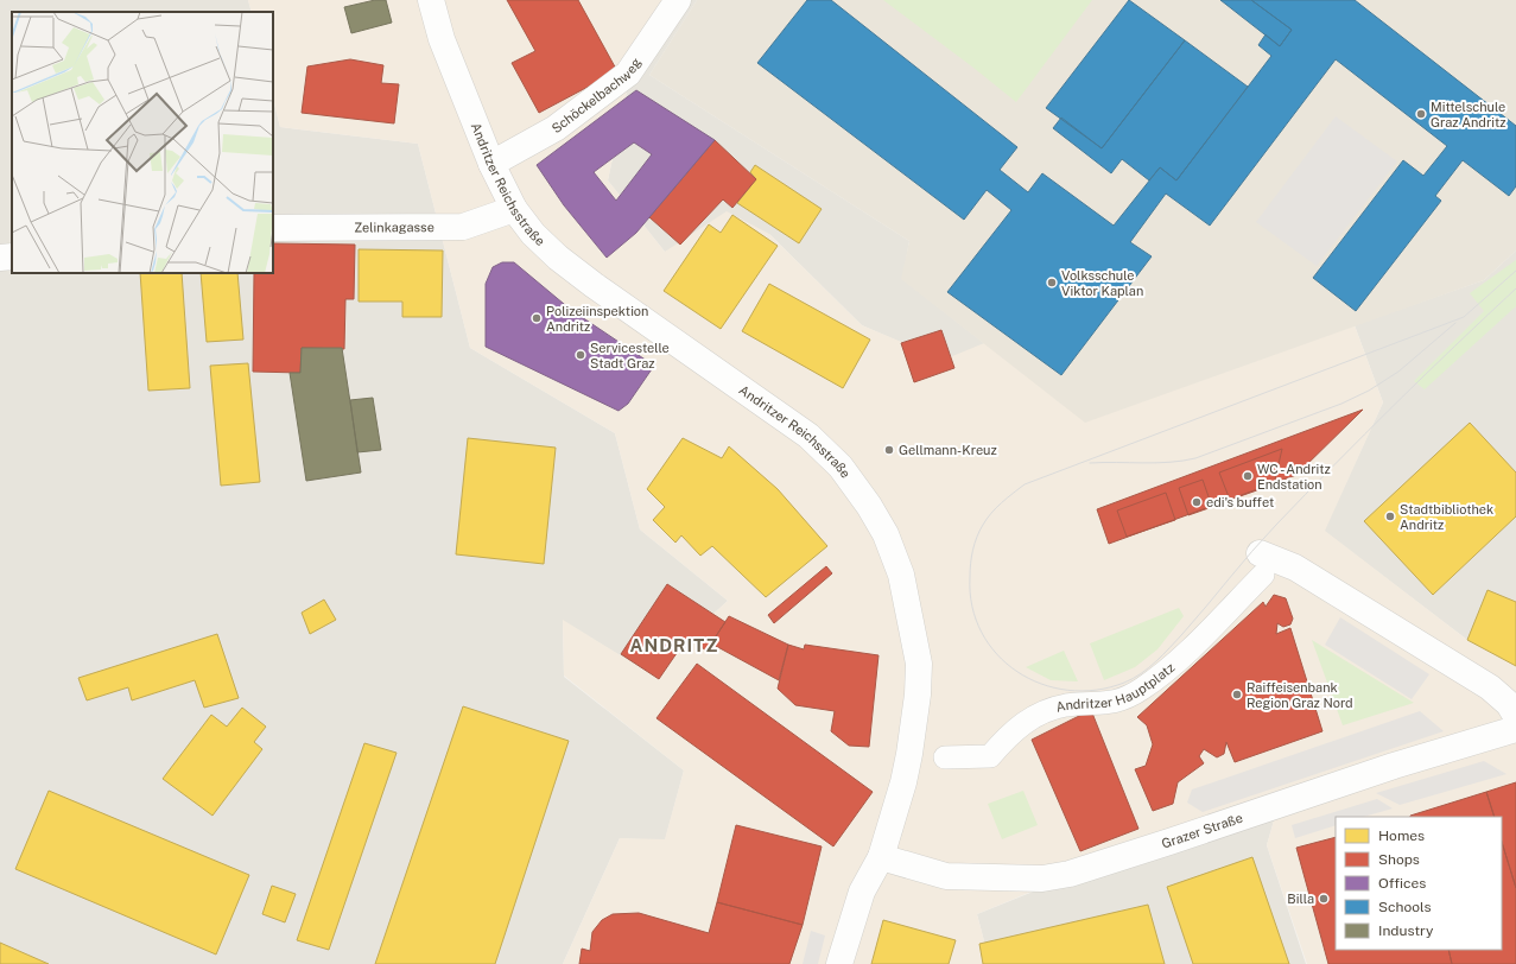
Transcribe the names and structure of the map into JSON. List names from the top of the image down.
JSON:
{
  "streets": {
    "street": [
      "Schöckelbachweg",
      "Andritzer Reichsstraße",
      "Zelinkagasse",
      "Andritzer Hauptplatz",
      "Grazer Straße"
    ]
  },
  "crossings": [
    ["Schöckelbachweg", "Andritzer Reichsstraße"],
    ["Andritzer Reichsstraße", "Zelinkagasse"],
    ["Andritzer Reichsstraße", "Grazer Straße"]
  ],
  "districts": ["ANDRITZ"],
  "places": [
    "Mittelschule Graz Andritz",
    "Volksschule Viktor Kaplan",
    "Polizeiinspektion Andritz",
    "Servicestelle Stadt Graz",
    "Gellmann-Kreuz",
    "WC - Andritz Endstation",
    "edi's buffet",
    "Stadtbibliothek Andritz",
    "Raiffeisenbank Region Graz Nord",
    "Billa"
  ],
  "legend": [
    "Homes",
    "Shops",
    "Offices",
    "Schools",
    "Industry"
  ]
}
